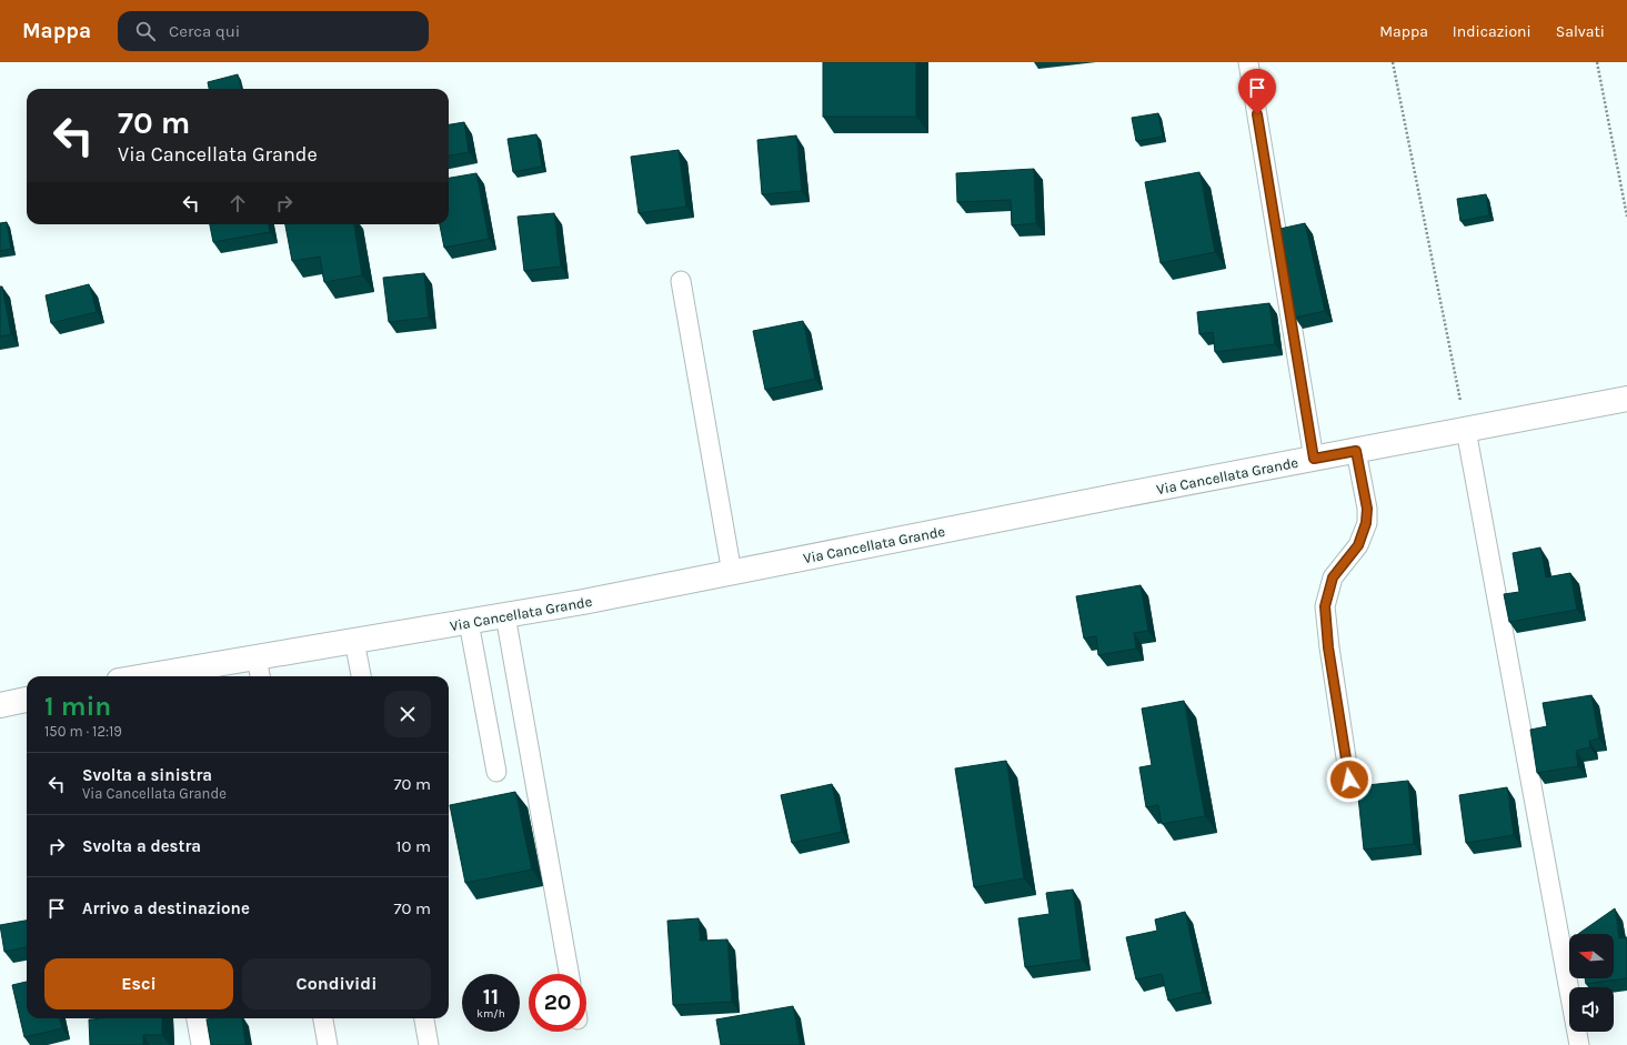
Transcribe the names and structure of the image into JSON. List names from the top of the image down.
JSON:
{
  "streets": {
    "street": ["Via Cancellata Grande"]
  },
  "north": "left",
  "page": {
    "header": "Mappa",
    "search": "Cerca qui",
    "nav": ["Mappa", "Indicazioni", "Salvati"],
    "turn": ["70 m", "Via Cancellata Grande"],
    "heading": ["1 min", "150 m · 12:19"],
    "list": [
      {
        "name": "Svolta a sinistra",
        "note": "Via Cancellata Grande",
        "value": "70 m"
      },
      {
        "name": "Svolta a destra",
        "value": "10 m"
      },
      {
        "name": "Arrivo a destinazione",
        "value": "70 m"
      }
    ],
    "buttons": ["Esci", "Condividi"],
    "speed": "11 km/h",
    "limit": "20"
  }
}
